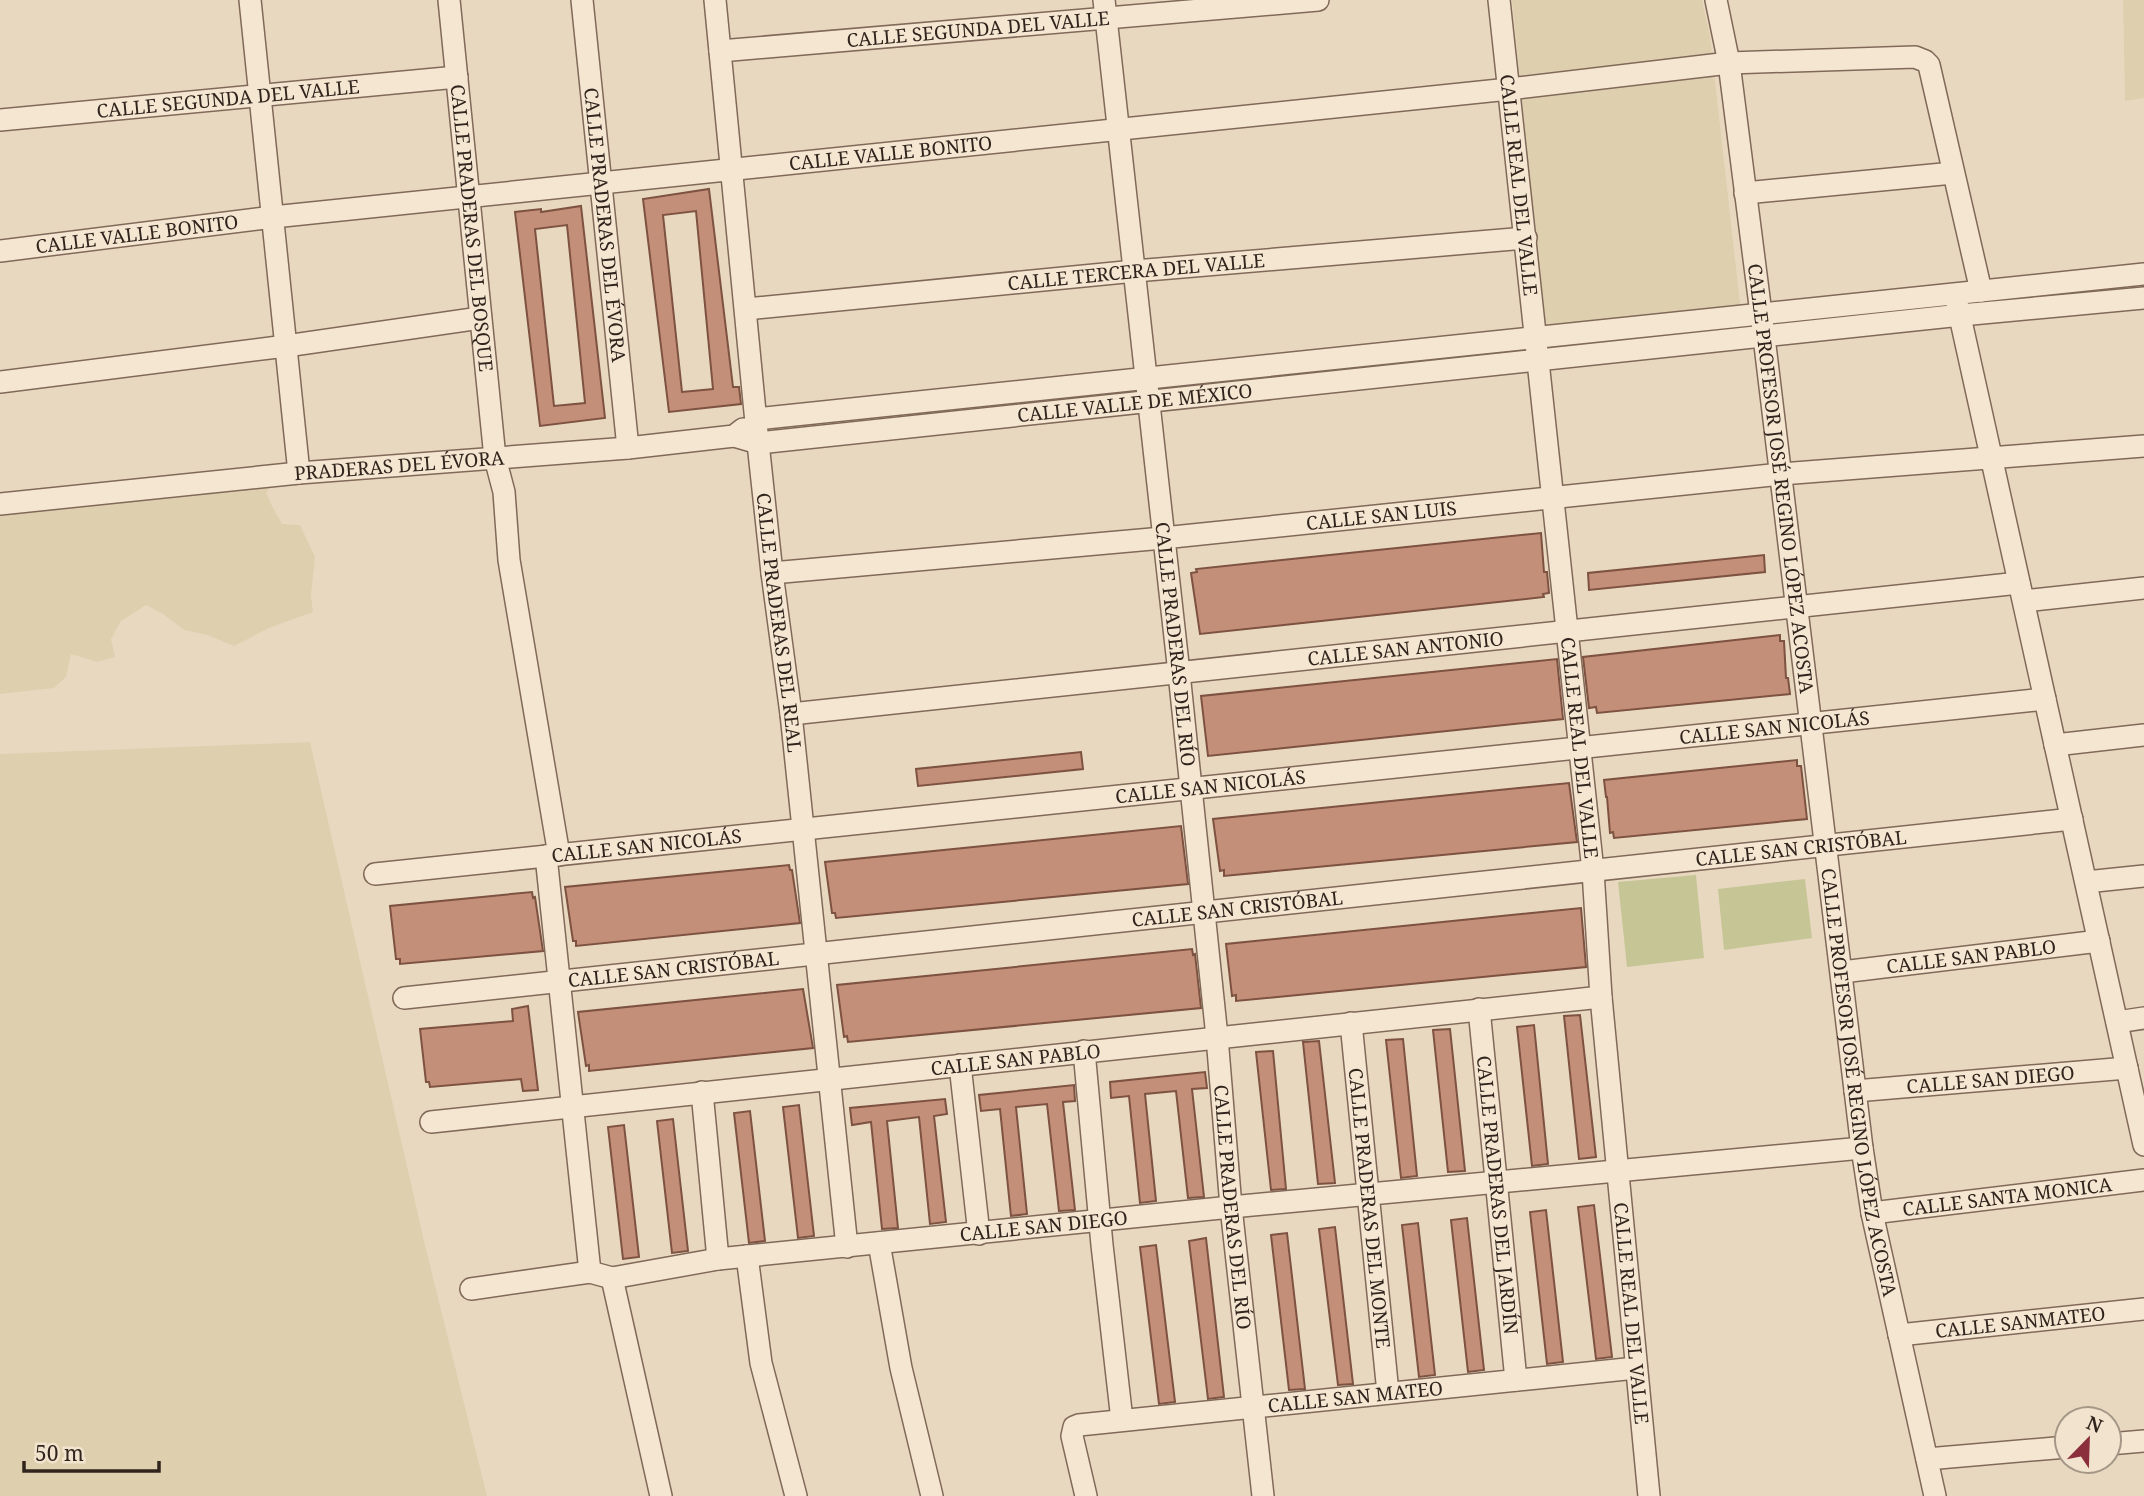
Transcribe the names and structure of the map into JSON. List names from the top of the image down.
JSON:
{
  "streets": {
    "street": [
      "CALLE SEGUNDA DEL VALLE",
      "CALLE VALLE BONITO",
      "CALLE REAL DEL VALLE",
      "CALLE PRADERAS DEL ÉVORA",
      "CALLE PRADERAS DEL BOSQUE",
      "CALLE TERCERA DEL VALLE",
      "CALLE VALLE DE MÉXICO",
      "PRADERAS DEL ÉVORA",
      "CALLE PROFESOR JOSÉ REGINO LÓPEZ ACOSTA",
      "CALLE SAN LUIS",
      "CALLE PRADERAS DEL REAL",
      "CALLE PRADERAS DEL RÍO",
      "CALLE SAN ANTONIO",
      "CALLE SAN NICOLÁS",
      "CALLE SAN CRISTÓBAL",
      "CALLE SAN PABLO",
      "CALLE SAN DIEGO",
      "CALLE PRADERAS DEL JARDÍN",
      "CALLE SANTA MONICA",
      "CALLE PRADERAS DEL MONTE",
      "CALLE SANMATEO",
      "CALLE SAN MATEO"
    ]
  },
  "crossings": [
    ["CALLE SEGUNDA DEL VALLE", "CALLE PRADERAS DEL BOSQUE"],
    ["CALLE SEGUNDA DEL VALLE", "PRADERAS DEL ÉVORA"],
    ["CALLE SEGUNDA DEL VALLE", "CALLE PRADERAS DEL REAL"],
    ["CALLE SEGUNDA DEL VALLE", "CALLE PRADERAS DEL RÍO"],
    ["CALLE VALLE BONITO", "CALLE REAL DEL VALLE"],
    ["CALLE VALLE BONITO", "CALLE PRADERAS DEL ÉVORA"],
    ["CALLE VALLE BONITO", "CALLE PRADERAS DEL BOSQUE"],
    ["CALLE VALLE BONITO", "CALLE VALLE DE MÉXICO"],
    ["CALLE VALLE BONITO", "PRADERAS DEL ÉVORA"],
    ["CALLE VALLE BONITO", "CALLE PROFESOR JOSÉ REGINO LÓPEZ ACOSTA"],
    ["CALLE VALLE BONITO", "CALLE PRADERAS DEL REAL"],
    ["CALLE VALLE BONITO", "CALLE PRADERAS DEL RÍO"],
    ["CALLE REAL DEL VALLE", "CALLE TERCERA DEL VALLE"],
    ["CALLE REAL DEL VALLE", "CALLE VALLE DE MÉXICO"],
    ["CALLE REAL DEL VALLE", "CALLE SAN LUIS"],
    ["CALLE REAL DEL VALLE", "CALLE SAN ANTONIO"],
    ["CALLE REAL DEL VALLE", "CALLE SAN NICOLÁS"],
    ["CALLE REAL DEL VALLE", "CALLE SAN CRISTÓBAL"],
    ["CALLE REAL DEL VALLE", "CALLE SAN PABLO"],
    ["CALLE REAL DEL VALLE", "CALLE SAN DIEGO"],
    ["CALLE REAL DEL VALLE", "CALLE SAN MATEO"],
    ["CALLE PRADERAS DEL ÉVORA", "PRADERAS DEL ÉVORA"],
    ["CALLE PRADERAS DEL BOSQUE", "PRADERAS DEL ÉVORA"],
    ["CALLE PRADERAS DEL BOSQUE", "CALLE SAN NICOLÁS"],
    ["CALLE TERCERA DEL VALLE", "CALLE PRADERAS DEL REAL"],
    ["CALLE TERCERA DEL VALLE", "CALLE PRADERAS DEL RÍO"],
    ["CALLE VALLE DE MÉXICO", "PRADERAS DEL ÉVORA"],
    ["CALLE VALLE DE MÉXICO", "CALLE PROFESOR JOSÉ REGINO LÓPEZ ACOSTA"],
    ["CALLE VALLE DE MÉXICO", "CALLE PRADERAS DEL REAL"],
    ["CALLE VALLE DE MÉXICO", "CALLE PRADERAS DEL RÍO"],
    ["CALLE PROFESOR JOSÉ REGINO LÓPEZ ACOSTA", "CALLE SAN LUIS"],
    ["CALLE PROFESOR JOSÉ REGINO LÓPEZ ACOSTA", "CALLE SAN ANTONIO"],
    ["CALLE PROFESOR JOSÉ REGINO LÓPEZ ACOSTA", "CALLE SAN NICOLÁS"],
    ["CALLE PROFESOR JOSÉ REGINO LÓPEZ ACOSTA", "CALLE SAN CRISTÓBAL"],
    ["CALLE PROFESOR JOSÉ REGINO LÓPEZ ACOSTA", "CALLE SAN PABLO"],
    ["CALLE PROFESOR JOSÉ REGINO LÓPEZ ACOSTA", "CALLE SAN DIEGO"],
    ["CALLE PROFESOR JOSÉ REGINO LÓPEZ ACOSTA", "CALLE SANTA MONICA"],
    ["CALLE PROFESOR JOSÉ REGINO LÓPEZ ACOSTA", "CALLE SANMATEO"],
    ["CALLE SAN LUIS", "CALLE PRADERAS DEL REAL"],
    ["CALLE SAN LUIS", "CALLE PRADERAS DEL RÍO"],
    ["CALLE PRADERAS DEL REAL", "CALLE SAN ANTONIO"],
    ["CALLE PRADERAS DEL REAL", "CALLE SAN NICOLÁS"],
    ["CALLE PRADERAS DEL REAL", "CALLE SAN CRISTÓBAL"],
    ["CALLE PRADERAS DEL REAL", "CALLE SAN PABLO"],
    ["CALLE PRADERAS DEL REAL", "CALLE SAN DIEGO"],
    ["CALLE PRADERAS DEL RÍO", "CALLE SAN ANTONIO"],
    ["CALLE PRADERAS DEL RÍO", "CALLE SAN NICOLÁS"],
    ["CALLE PRADERAS DEL RÍO", "CALLE SAN CRISTÓBAL"],
    ["CALLE PRADERAS DEL RÍO", "CALLE SAN PABLO"],
    ["CALLE PRADERAS DEL RÍO", "CALLE SAN DIEGO"],
    ["CALLE PRADERAS DEL RÍO", "CALLE SAN MATEO"],
    ["CALLE SAN PABLO", "CALLE PRADERAS DEL JARDÍN"],
    ["CALLE SAN PABLO", "CALLE PRADERAS DEL MONTE"],
    ["CALLE SAN DIEGO", "CALLE PRADERAS DEL JARDÍN"],
    ["CALLE SAN DIEGO", "CALLE PRADERAS DEL MONTE"],
    ["CALLE PRADERAS DEL JARDÍN", "CALLE SAN MATEO"],
    ["CALLE PRADERAS DEL MONTE", "CALLE SAN MATEO"]
  ],
  "scale_bar": "50 m",
  "north": "top right"
}
